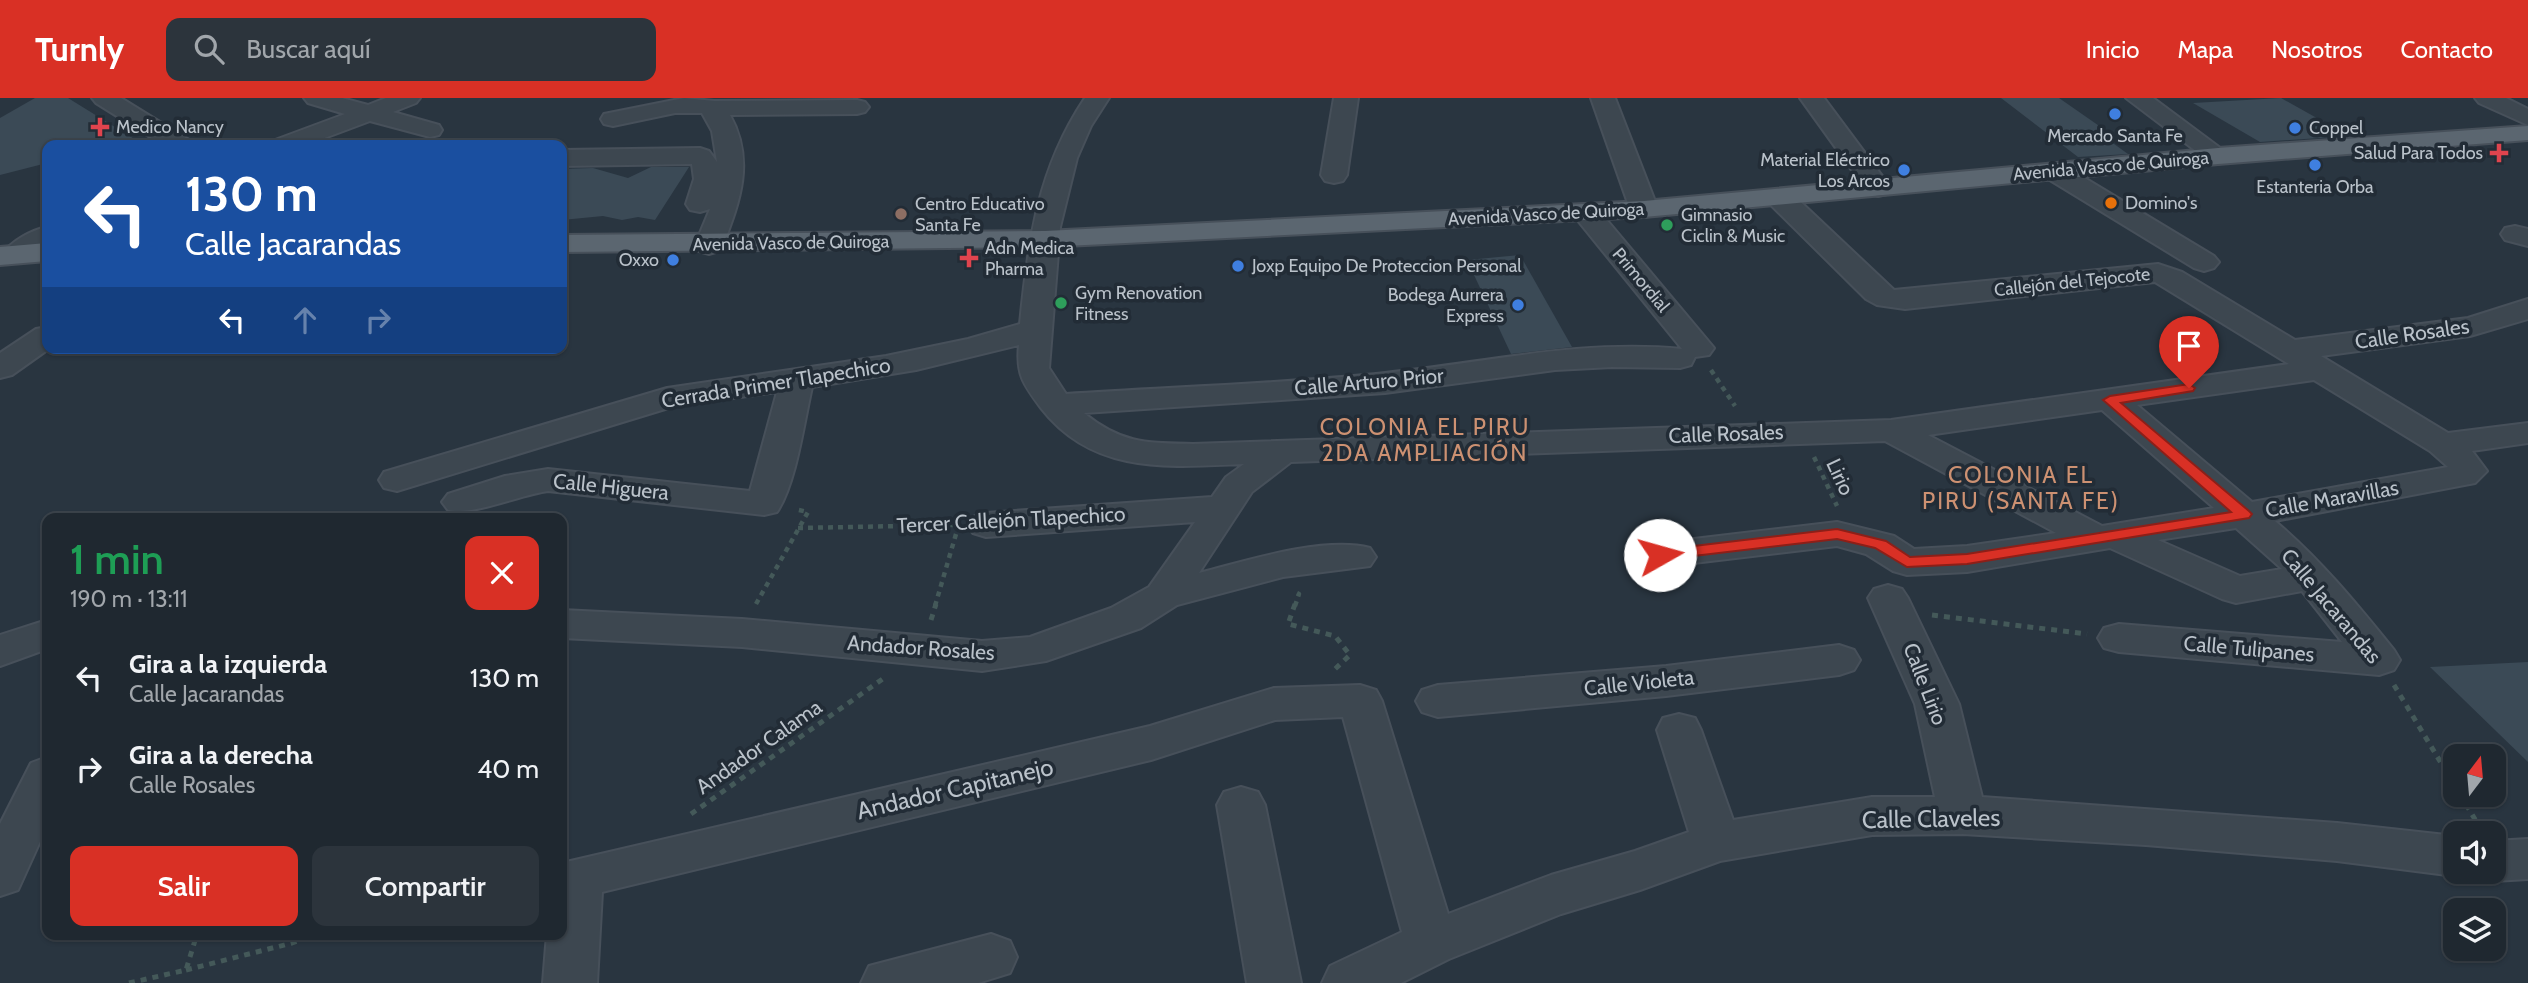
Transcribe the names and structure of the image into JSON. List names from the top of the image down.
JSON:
{
  "streets": {
    "main road": ["Avenida Vasco de Quiroga"],
    "street": [
      "Primordial",
      "Callejón del Tejocote",
      "Calle Rosales",
      "Calle Arturo Prior",
      "Cerrada Primer Tlapechico",
      "Calle Higuera",
      "Calle Maravillas",
      "Tercer Callejón Tlapechico",
      "Calle Jacarandas",
      "Andador Rosales",
      "Calle Tulipanes",
      "Calle Violeta",
      "Calle Lirio",
      "Andador Capitanejo",
      "Calle Claveles"
    ],
    "path": ["Lirio", "Andador Calama"]
  },
  "crossings": [
    ["Avenida Vasco de Quiroga", "Primordial"],
    ["Avenida Vasco de Quiroga", "Callejón del Tejocote"],
    ["Avenida Vasco de Quiroga", "Calle Rosales"],
    ["Primordial", "Calle Arturo Prior"],
    ["Callejón del Tejocote", "Calle Rosales"],
    ["Callejón del Tejocote", "Calle Maravillas"],
    ["Calle Rosales", "Calle Arturo Prior"],
    ["Calle Rosales", "Cerrada Primer Tlapechico"],
    ["Calle Rosales", "Lirio"],
    ["Calle Rosales", "Calle Jacarandas"],
    ["Calle Rosales", "Andador Rosales"],
    ["Cerrada Primer Tlapechico", "Calle Higuera"],
    ["Lirio", "Calle Maravillas"],
    ["Calle Maravillas", "Calle Jacarandas"],
    ["Tercer Callejón Tlapechico", "Andador Rosales"],
    ["Calle Jacarandas", "Calle Tulipanes"],
    ["Andador Rosales", "Andador Calama"],
    ["Calle Lirio", "Calle Claveles"]
  ],
  "districts": ["COLONIA EL PIRU 2DA AMPLIACIÓN", "COLONIA EL PIRU (SANTA FE)"],
  "places": {
    "other": [
      "Mercado Santa Fe",
      "Coppel",
      "Estanteria Orba",
      "Material Eléctrico Los Arcos",
      "Domino's",
      "Centro Educativo Santa Fe",
      "Gimnasio Ciclin & Music",
      "Oxxo",
      "Joxp Equipo De Proteccion Personal",
      "Gym Renovation Fitness",
      "Bodega Aurrera Express"
    ],
    "health": ["Medico Nancy", "Salud Para Todos", "Adn Medica Pharma"]
  },
  "north": "top",
  "page": {
    "header": "Turnly",
    "search": "Buscar aquí",
    "nav": [
      "Inicio",
      "Mapa",
      "Nosotros",
      "Contacto"
    ],
    "turn": ["130 m", "Calle Jacarandas"],
    "heading": ["1 min", "190 m · 13:11"],
    "list": [
      {
        "name": "Gira a la izquierda",
        "note": "Calle Jacarandas",
        "value": "130 m"
      },
      {
        "name": "Gira a la derecha",
        "note": "Calle Rosales",
        "value": "40 m"
      }
    ],
    "buttons": ["Salir", "Compartir"]
  }
}
